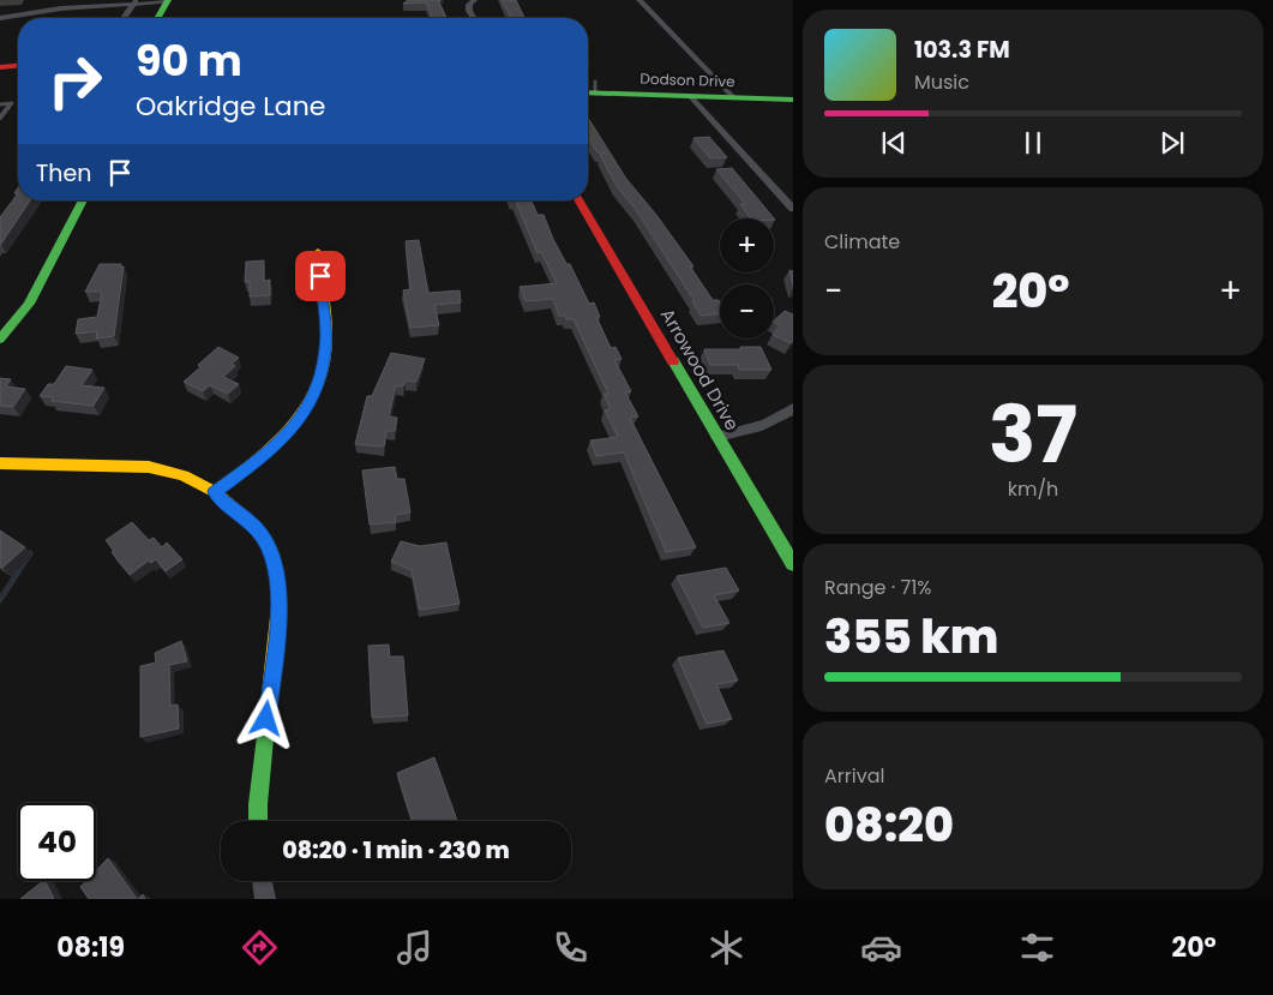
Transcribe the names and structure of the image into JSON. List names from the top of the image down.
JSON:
{
  "streets": {
    "street": ["Dodson Drive", "Arrowood Drive"]
  },
  "page": {
    "turn": ["90 m", "Oakridge Lane"],
    "song": ["103.3 FM", "Music"],
    "then": "Then",
    "tile": [
      "Climate",
      ["37", "km/h"],
      ["Range · 71%", "355 km"],
      ["Arrival", "08:20"]
    ],
    "map_buttons": ["+", "−"],
    "heat": ["−", "20°", "+"],
    "limit": "40",
    "trip": "08:20 · 1 min · 230 m",
    "tabs": ["08:19", "20°"]
  }
}
